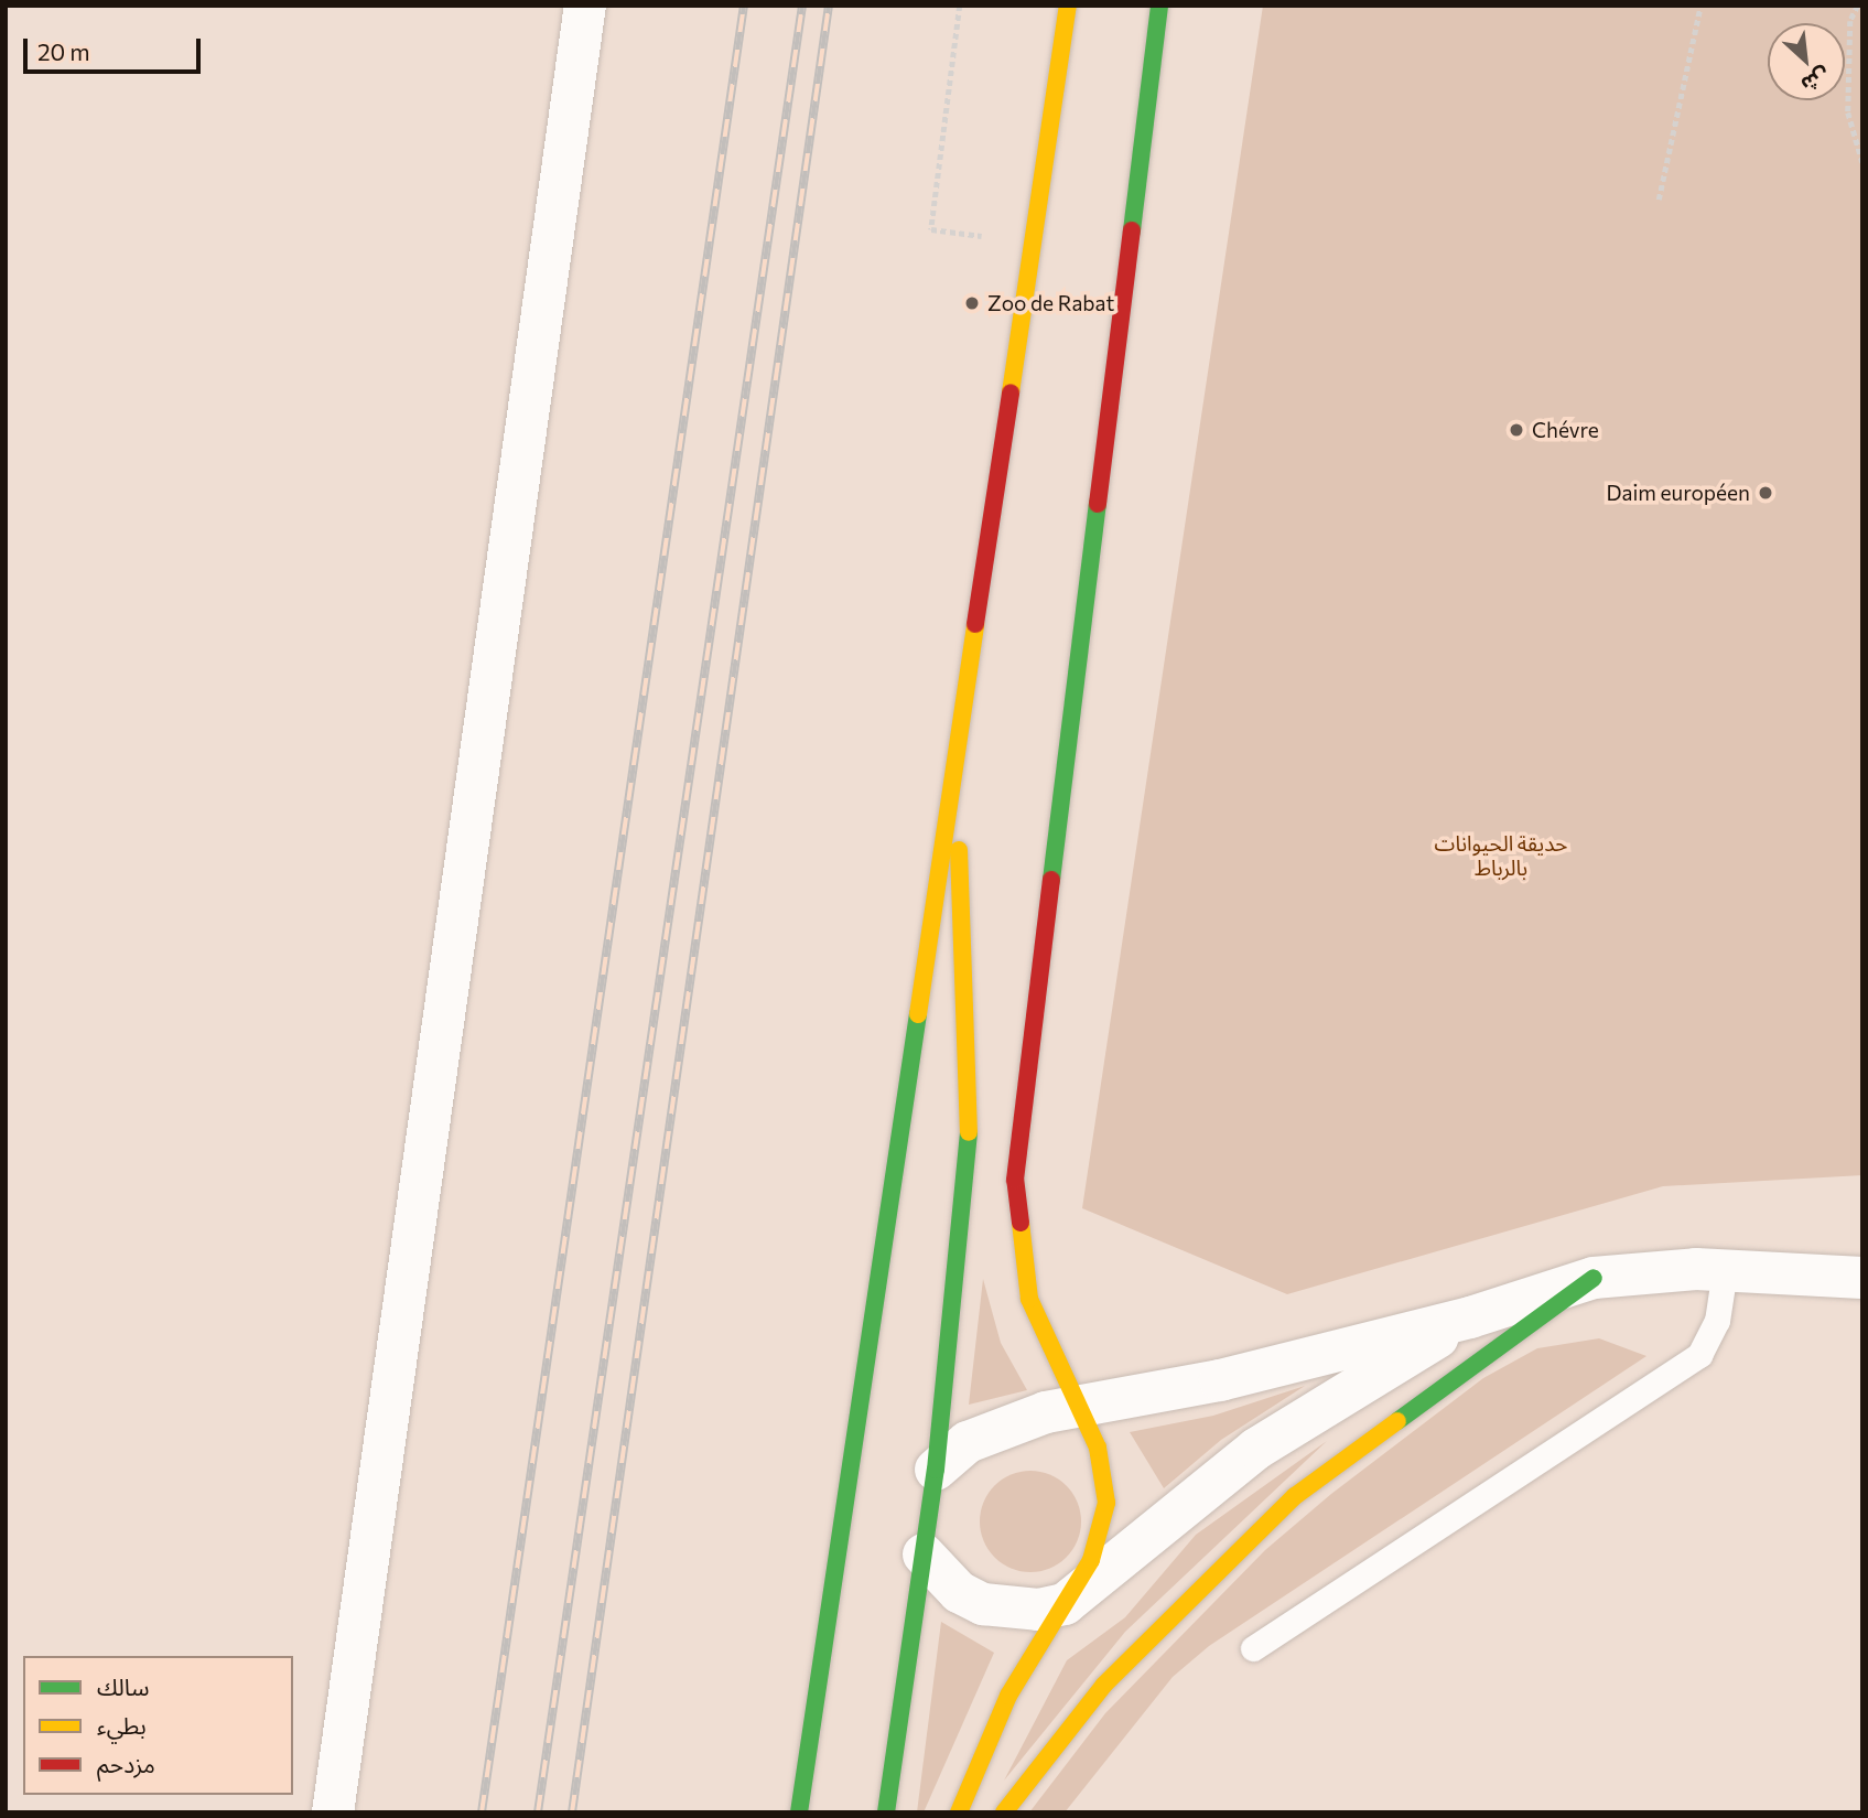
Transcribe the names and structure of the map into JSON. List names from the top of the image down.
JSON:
{
  "parks": ["حديقة الحيوانات بالرباط"],
  "places": ["Zoo de Rabat", "Chévre", "Daim européen"],
  "legend": ["سالك", "بطيء", "مزدحم"],
  "scale_bar": "20 m",
  "north": "bottom right"
}
